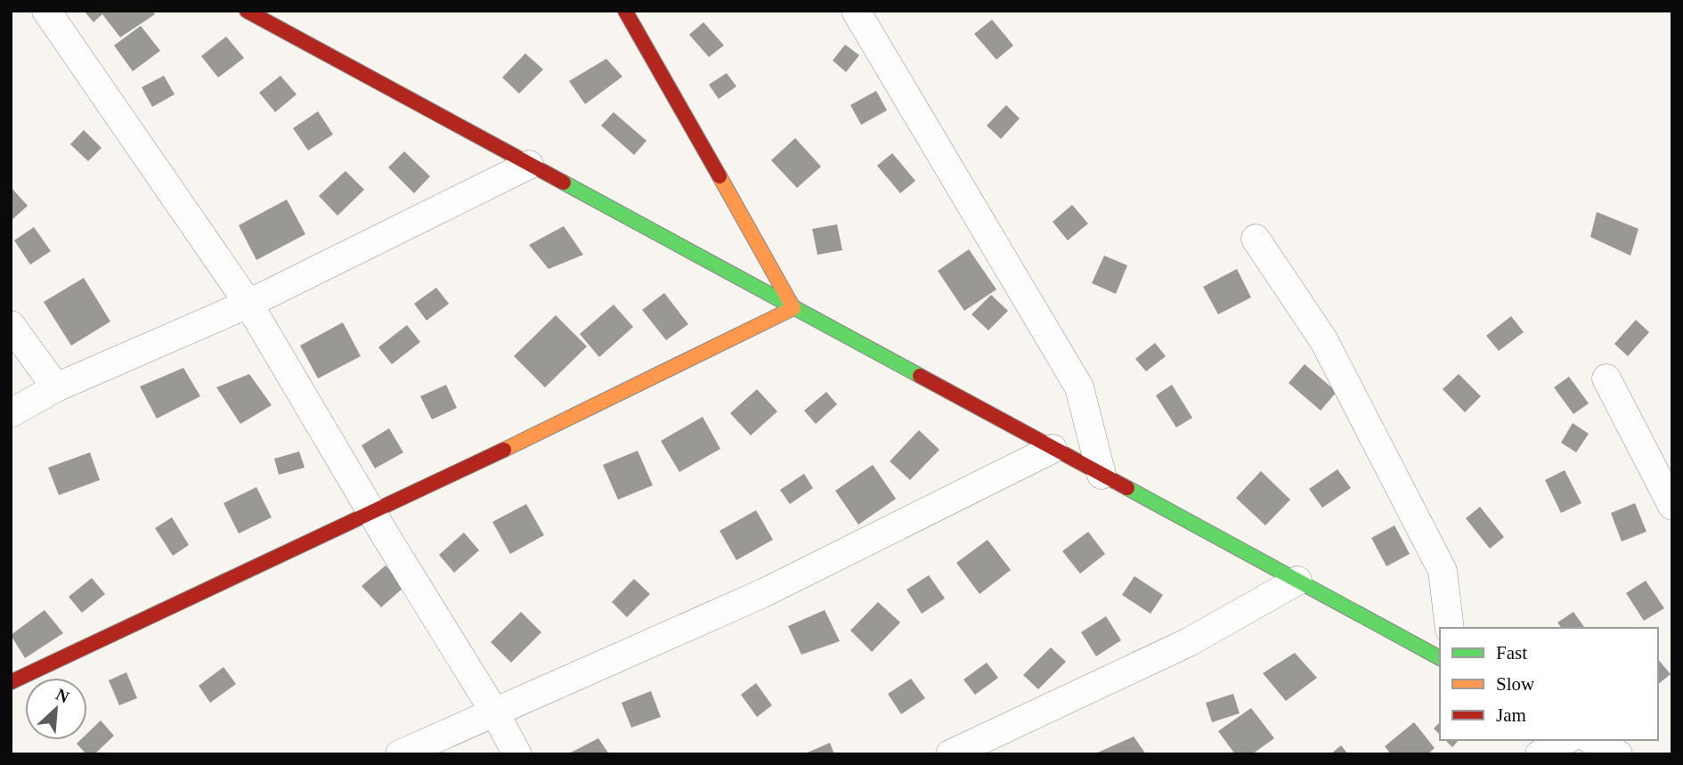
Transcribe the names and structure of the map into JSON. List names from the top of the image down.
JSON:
{
  "legend": ["Fast", "Slow", "Jam"],
  "north": "top right"
}
